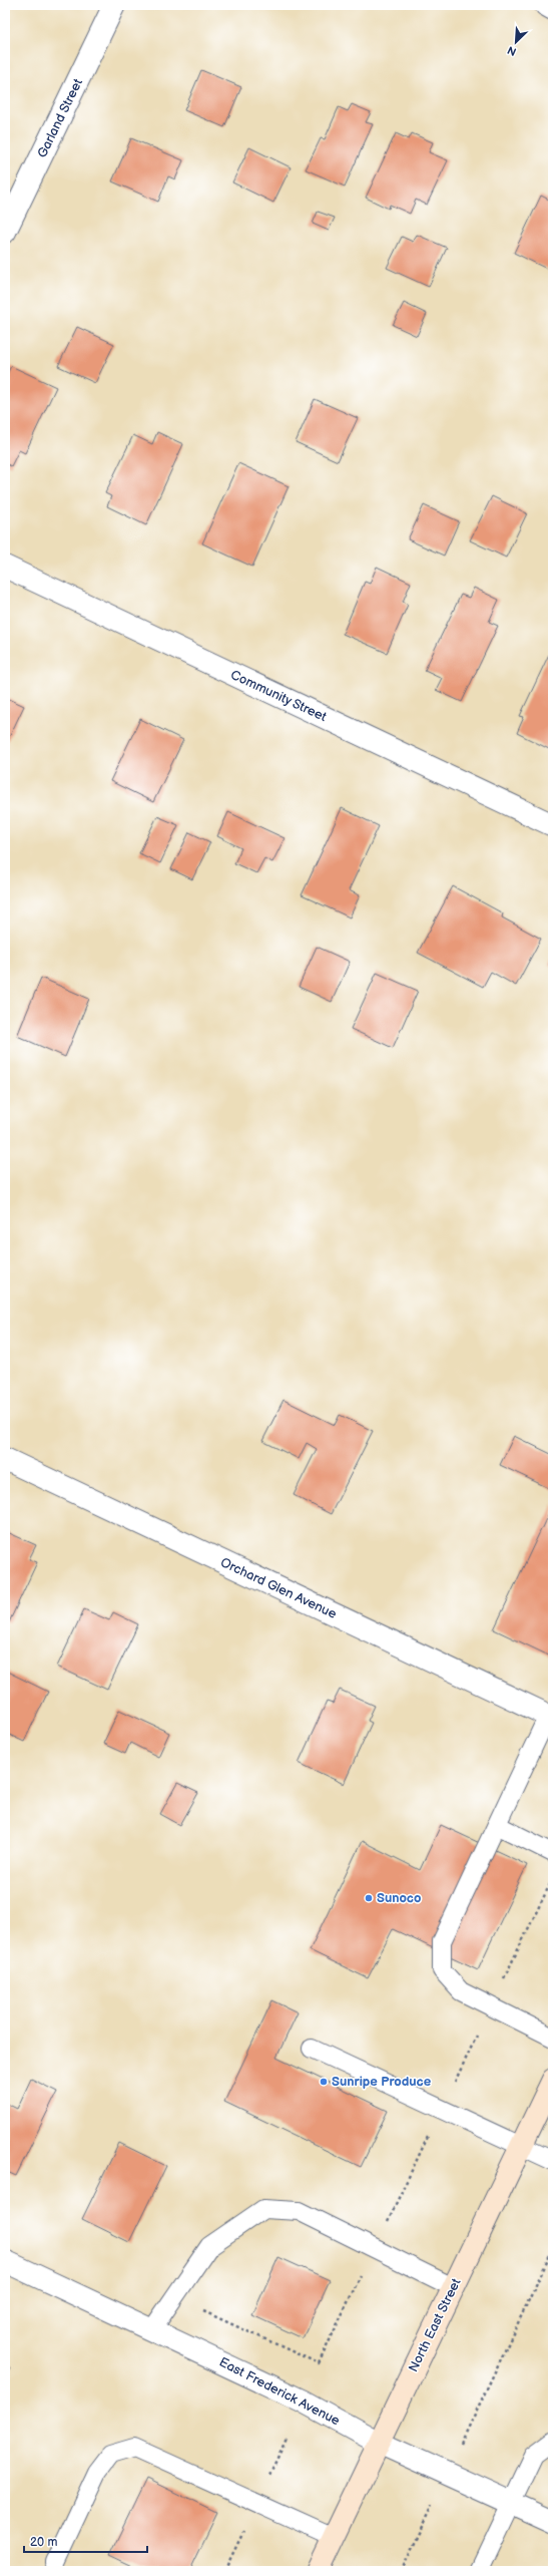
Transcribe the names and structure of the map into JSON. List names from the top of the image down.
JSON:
{
  "streets": {
    "main road": ["North East Street"],
    "street": [
      "Garland Street",
      "Community Street",
      "Orchard Glen Avenue",
      "East Frederick Avenue"
    ]
  },
  "crossings": [
    ["North East Street", "East Frederick Avenue"]
  ],
  "places": ["Sunoco", "Sunripe Produce"],
  "scale_bar": "20 m",
  "north": "bottom left"
}
